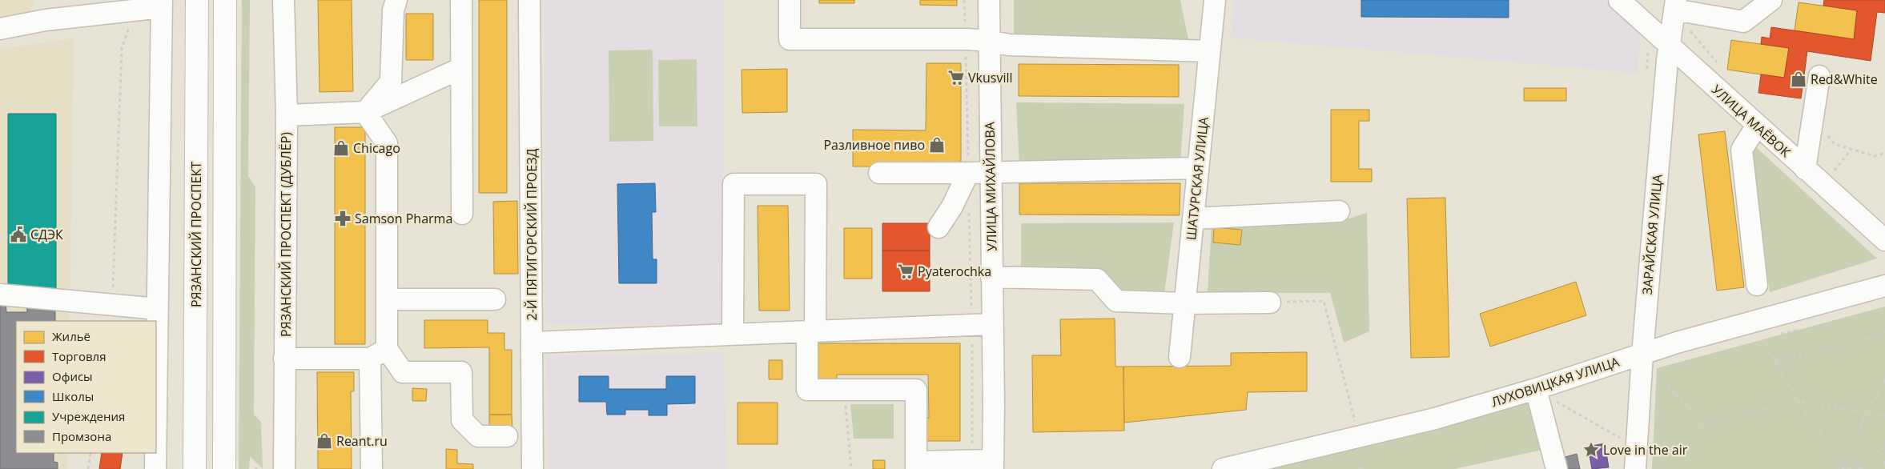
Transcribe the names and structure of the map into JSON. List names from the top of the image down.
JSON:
{
  "streets": {
    "main road": ["РЯЗАНСКИЙ ПРОСПЕКТ"],
    "street": [
      "УЛИЦА МАЁВОК",
      "ШАТУРСКАЯ УЛИЦА",
      "УЛИЦА МИХАЙЛОВА",
      "РЯЗАНСКИЙ ПРОСПЕКТ (ДУБЛЁР)",
      "2-Й ПЯТИГОРСКИЙ ПРОЕЗД",
      "ЗАРАЙСКАЯ УЛИЦА",
      "ЛУХОВИЦКАЯ УЛИЦА"
    ]
  },
  "crossings": [
    ["УЛИЦА МАЁВОК", "ЗАРАЙСКАЯ УЛИЦА"],
    ["ЗАРАЙСКАЯ УЛИЦА", "ЛУХОВИЦКАЯ УЛИЦА"]
  ],
  "places": {
    "supermarket": ["Vkusvill", "Pyaterochka"],
    "shop": [
      "Red&White",
      "Разливное пиво",
      "Chicago",
      "Reant.ru"
    ],
    "pharmacy": ["Samson Pharma"],
    "public building": ["СДЭК"],
    "place": ["Love in the air"]
  },
  "legend": [
    "Жильё",
    "Торговля",
    "Офисы",
    "Школы",
    "Учреждения",
    "Промзона"
  ]
}
